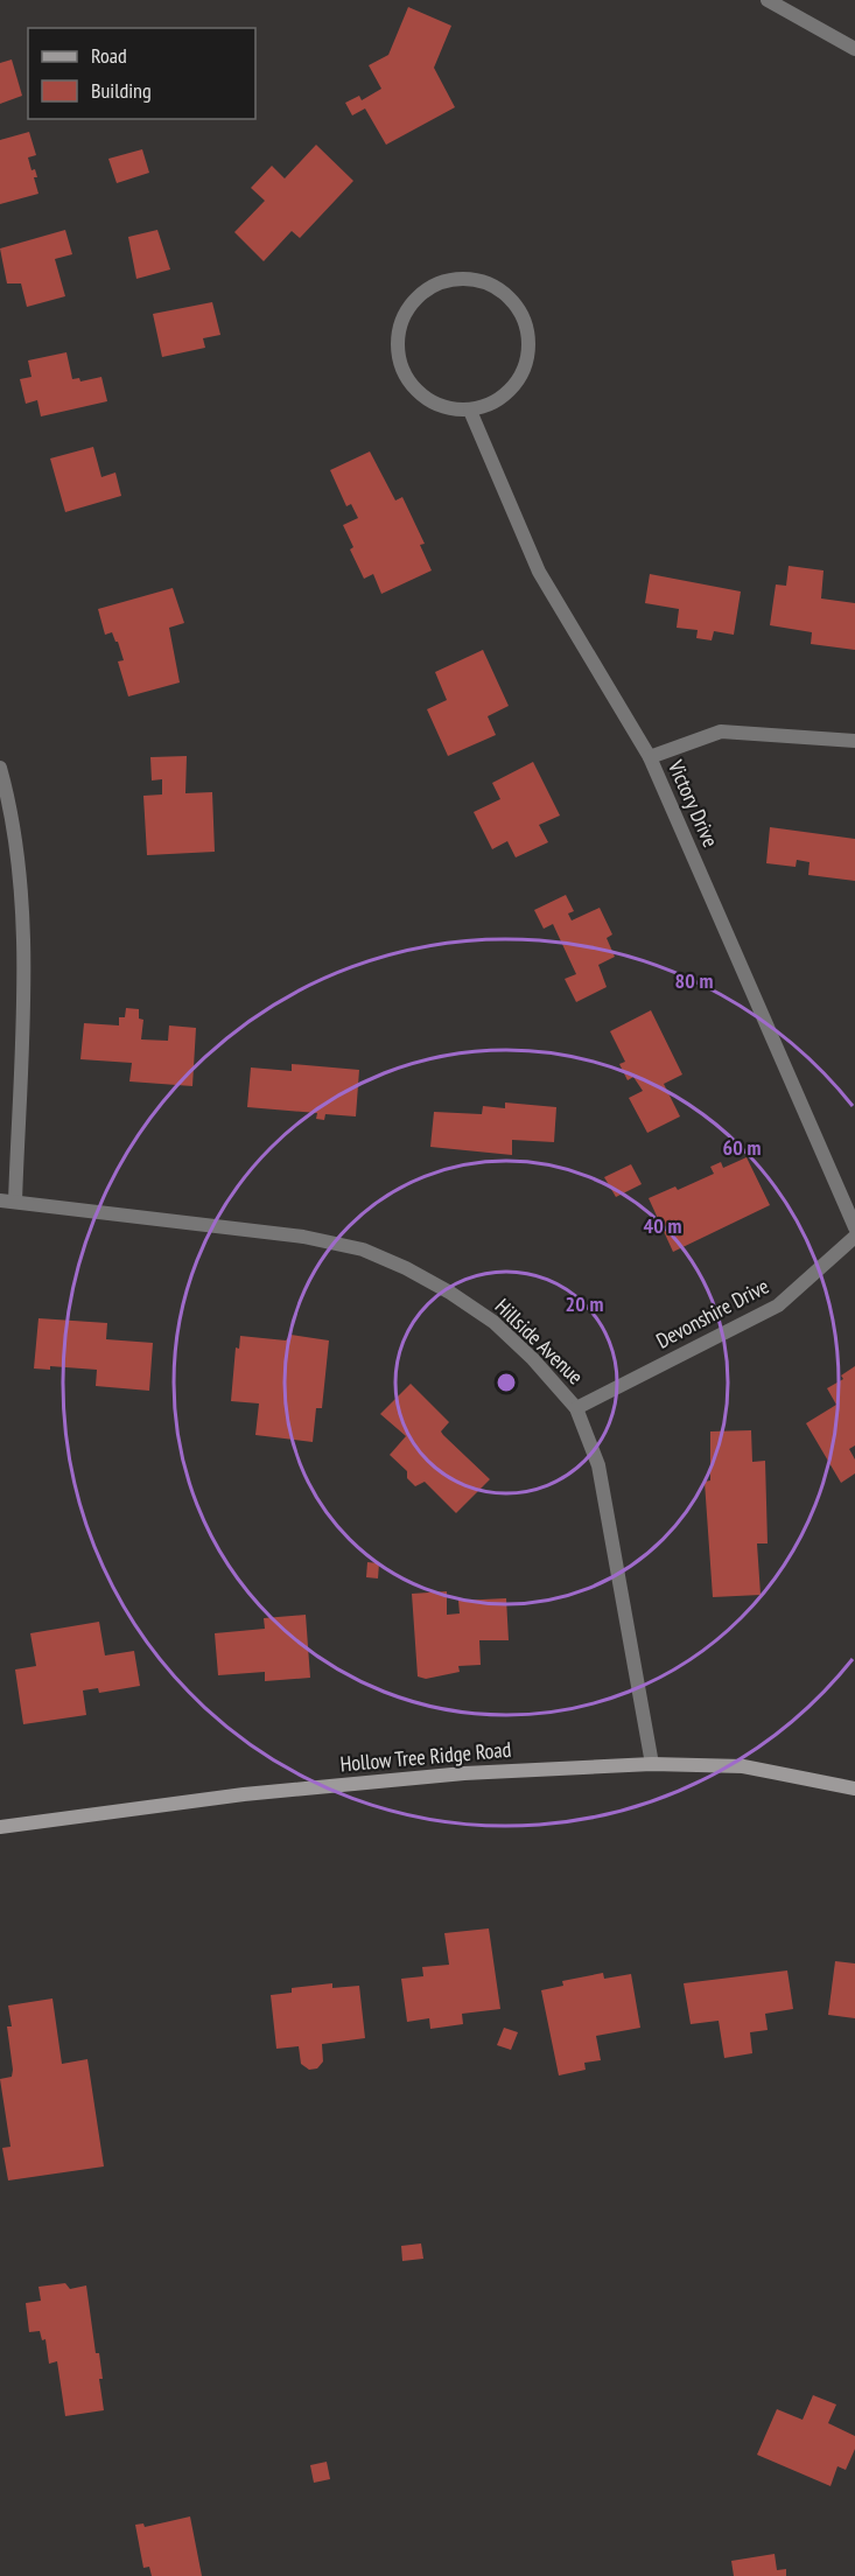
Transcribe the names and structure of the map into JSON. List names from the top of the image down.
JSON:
{
  "streets": {
    "main road": ["Hollow Tree Ridge Road"],
    "street": ["Victory Drive", "Devonshire Drive", "Hillside Avenue"]
  },
  "crossings": [
    ["Devonshire Drive", "Hillside Avenue"],
    ["Hillside Avenue", "Hollow Tree Ridge Road"]
  ],
  "legend": ["Road", "Building"],
  "rings": [
    "80 m",
    "60 m",
    "40 m",
    "20 m"
  ]
}
